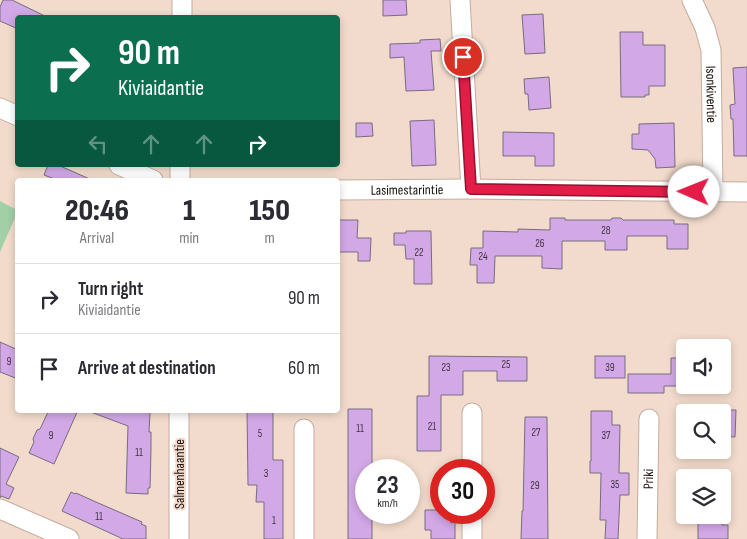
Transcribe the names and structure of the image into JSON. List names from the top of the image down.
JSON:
{
  "streets": {
    "street": [
      "Isonkiventie",
      "Lasimestarintie",
      "Salmenhaantie",
      "Priki"
    ]
  },
  "crossings": [
    ["Isonkiventie", "Lasimestarintie"]
  ],
  "house_numbers": [
    "28",
    "26",
    "22",
    "24",
    "9",
    "25",
    "23",
    "39",
    "21",
    "11",
    "27",
    "5",
    "9",
    "37",
    "11",
    "3",
    "35",
    "29",
    "11",
    "1"
  ],
  "page": {
    "turn": ["90 m", "Kiviaidantie"],
    "eta": [
      "20:46",
      "Arrival",
      "1",
      "min",
      "150",
      "m"
    ],
    "list": [
      {
        "name": "Turn right",
        "note": "Kiviaidantie",
        "value": "90 m"
      },
      {
        "name": "Arrive at destination",
        "value": "60 m"
      }
    ],
    "speed": "23 km/h",
    "limit": "30"
  }
}
